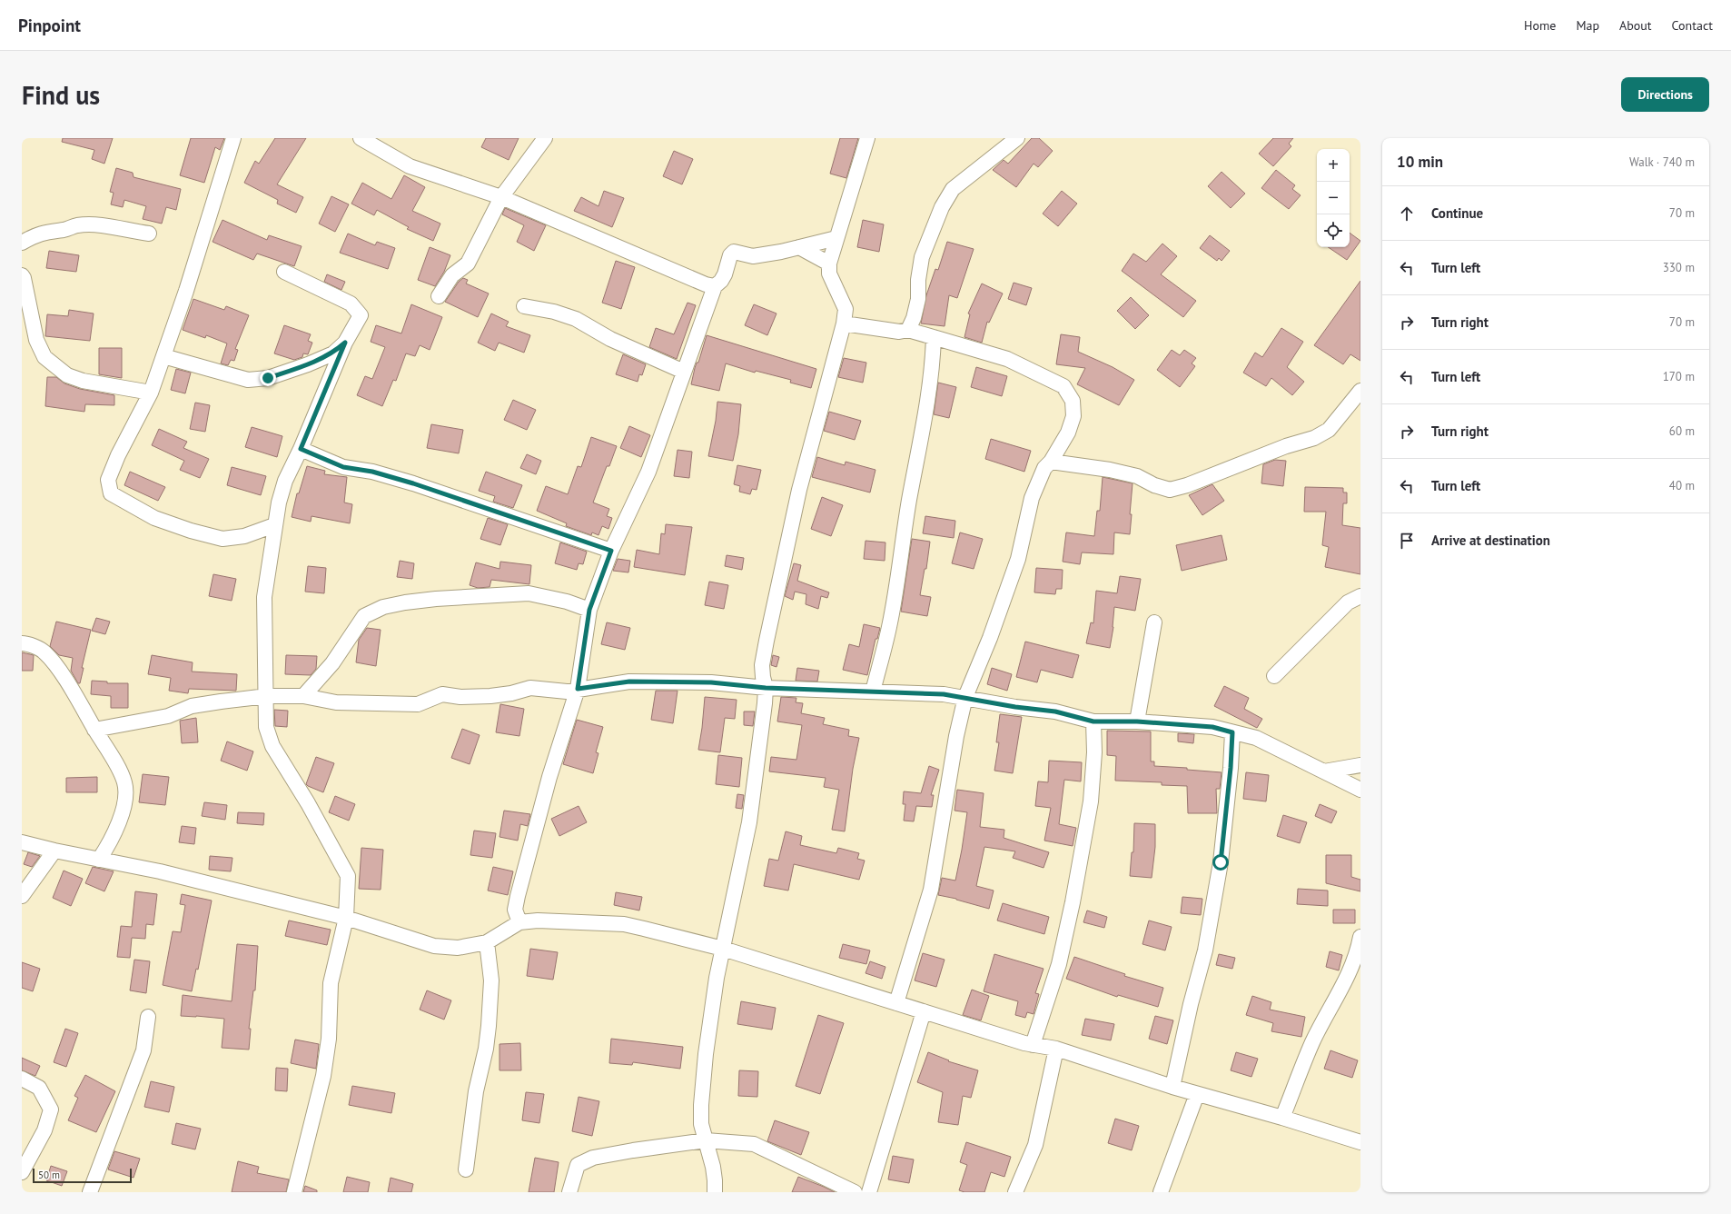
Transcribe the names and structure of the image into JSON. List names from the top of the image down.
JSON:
{
  "scale_bar": "50 m",
  "page": {
    "header": "Pinpoint",
    "nav": [
      "Home",
      "Map",
      "About",
      "Contact"
    ],
    "buttons": "Directions",
    "title": "Find us",
    "heading": ["10 min", "Walk · 740 m"],
    "map_buttons": ["+", "−"],
    "list": [
      ["Continue", "70 m"],
      ["Turn left", "330 m"],
      ["Turn right", "70 m"],
      ["Turn left", "170 m"],
      ["Turn right", "60 m"],
      ["Turn left", "40 m"],
      "Arrive at destination"
    ],
    "scale": "50 m"
  }
}
